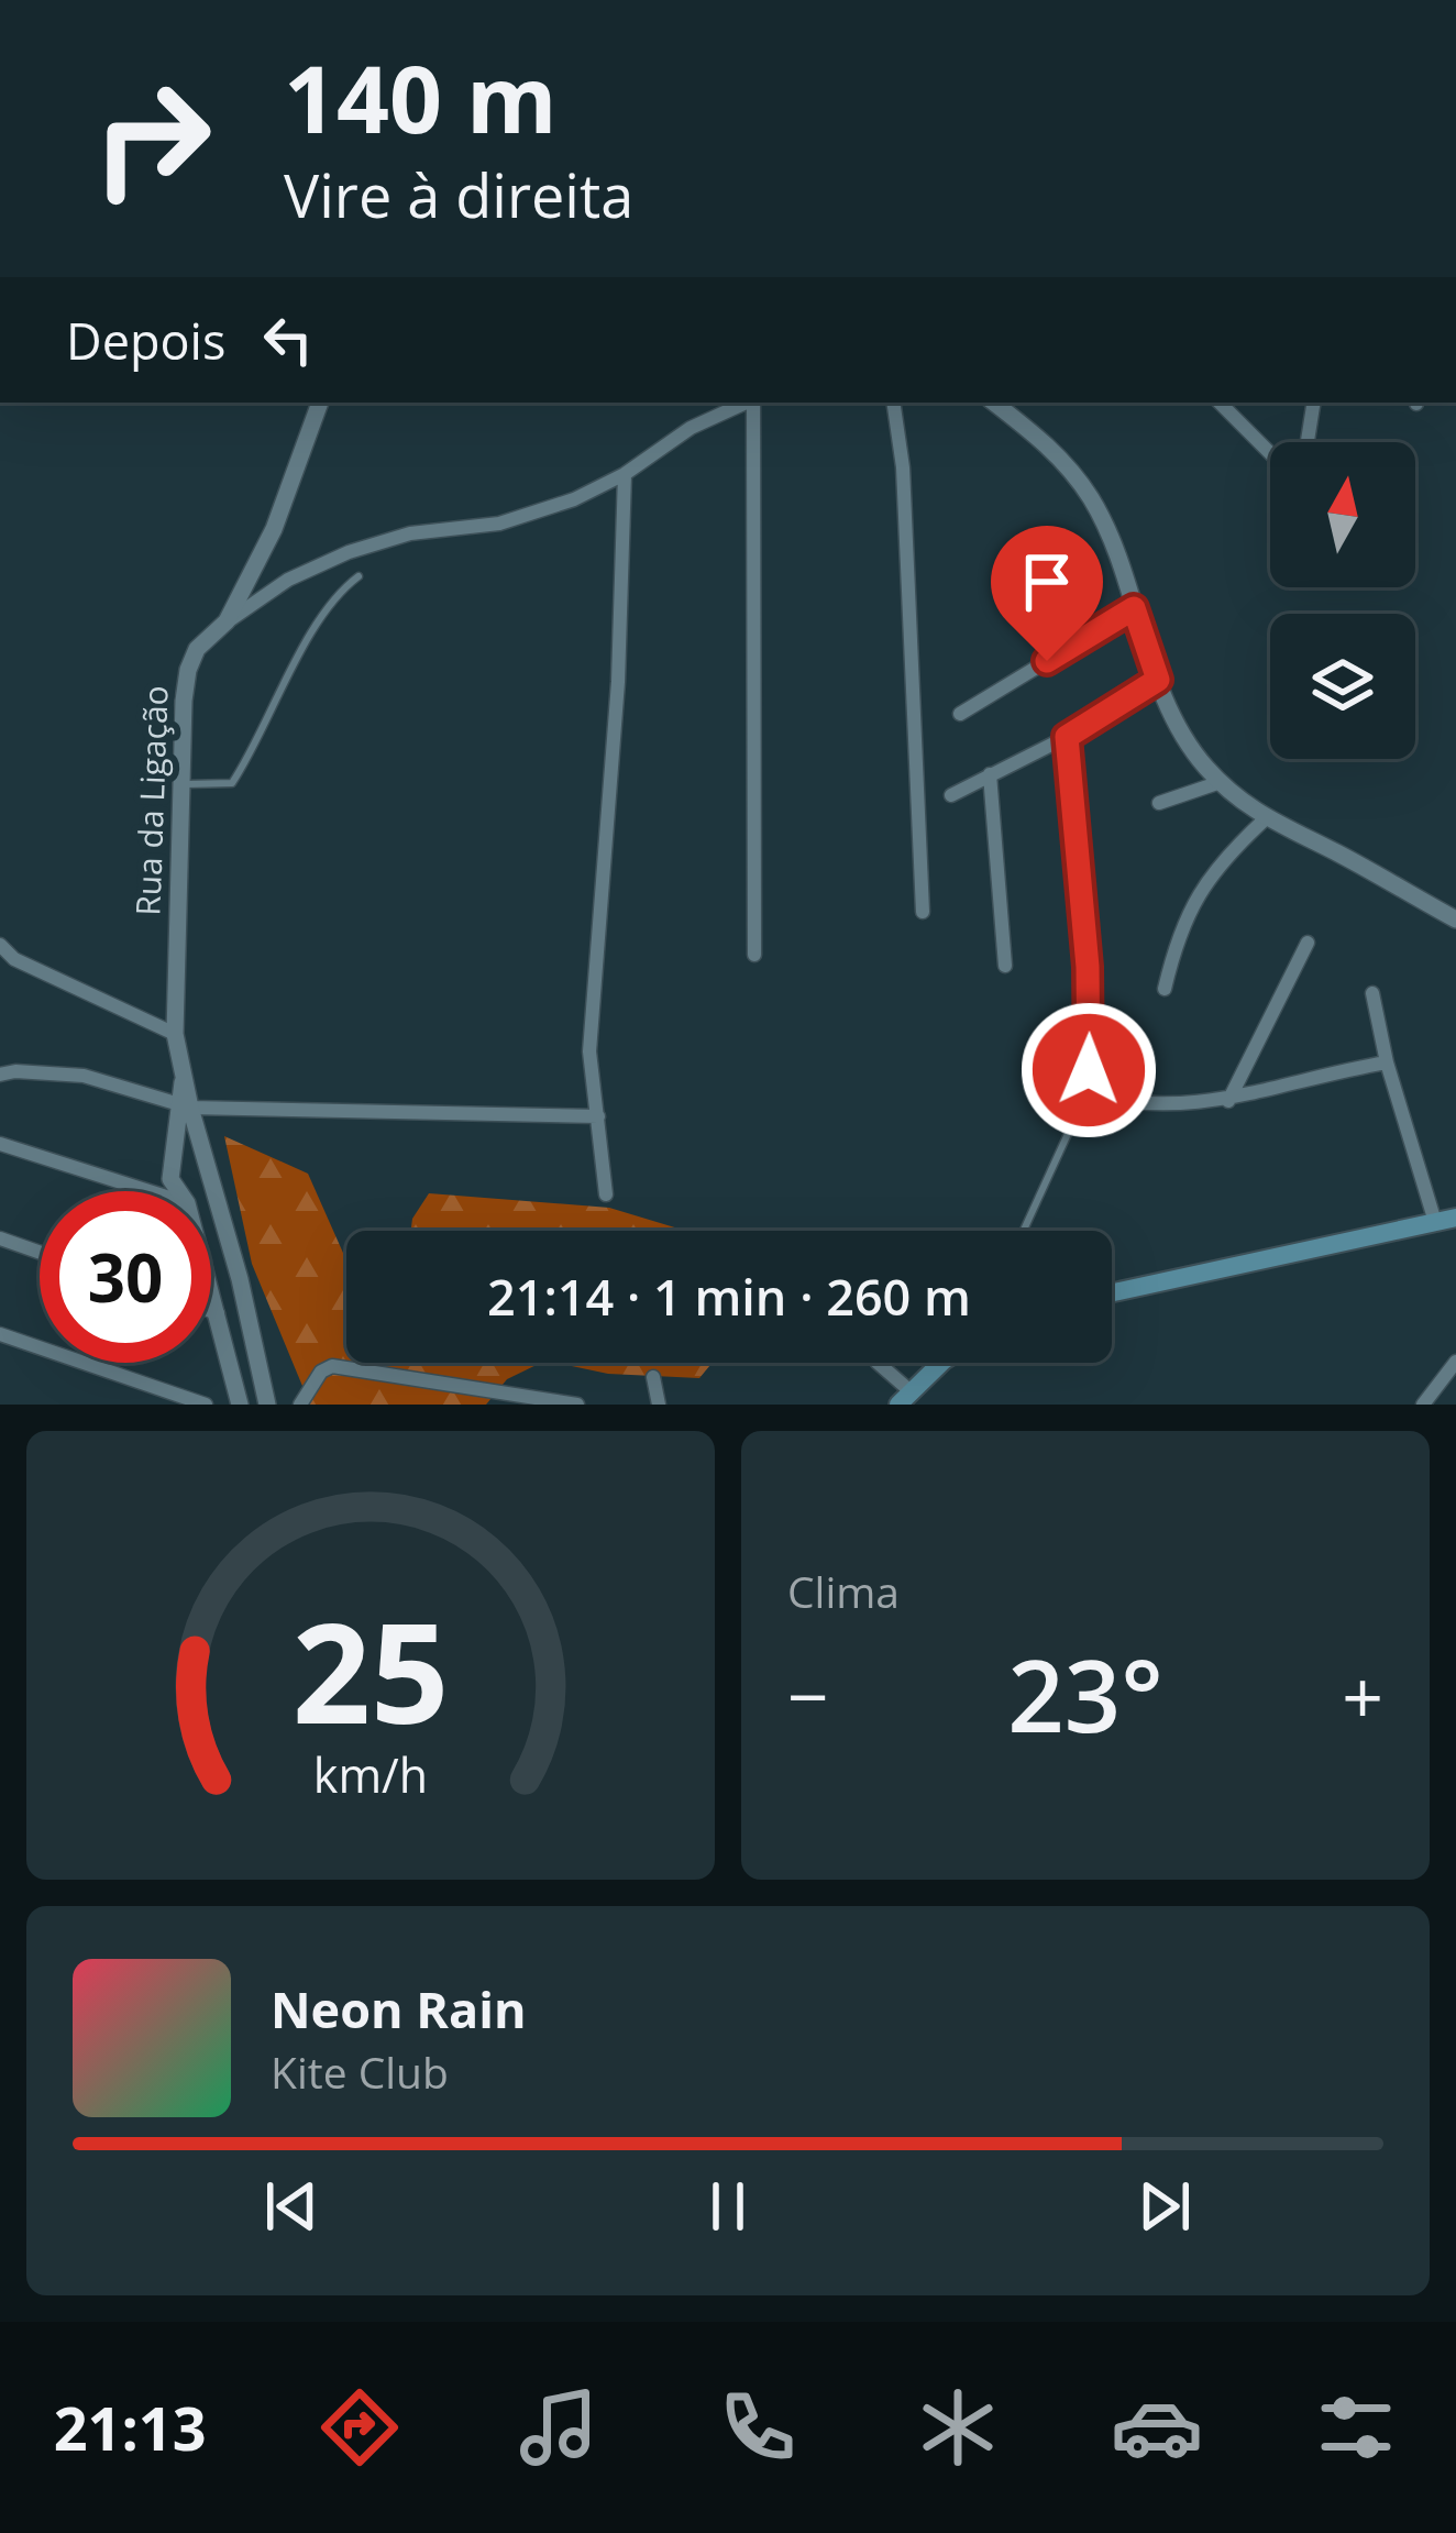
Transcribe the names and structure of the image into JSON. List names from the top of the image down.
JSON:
{
  "streets": {
    "street": ["Rua da Ligação"]
  },
  "north": "top",
  "page": {
    "turn": ["140 m", "Vire à direita"],
    "then": "Depois",
    "limit": "30",
    "trip": "21:14 · 1 min · 260 m",
    "tile": "Clima",
    "heat": ["−", "23°", "+"],
    "song": ["Neon Rain", "Kite Club"],
    "tabs": "21:13",
    "gauge": ["25", "km/h"]
  }
}
